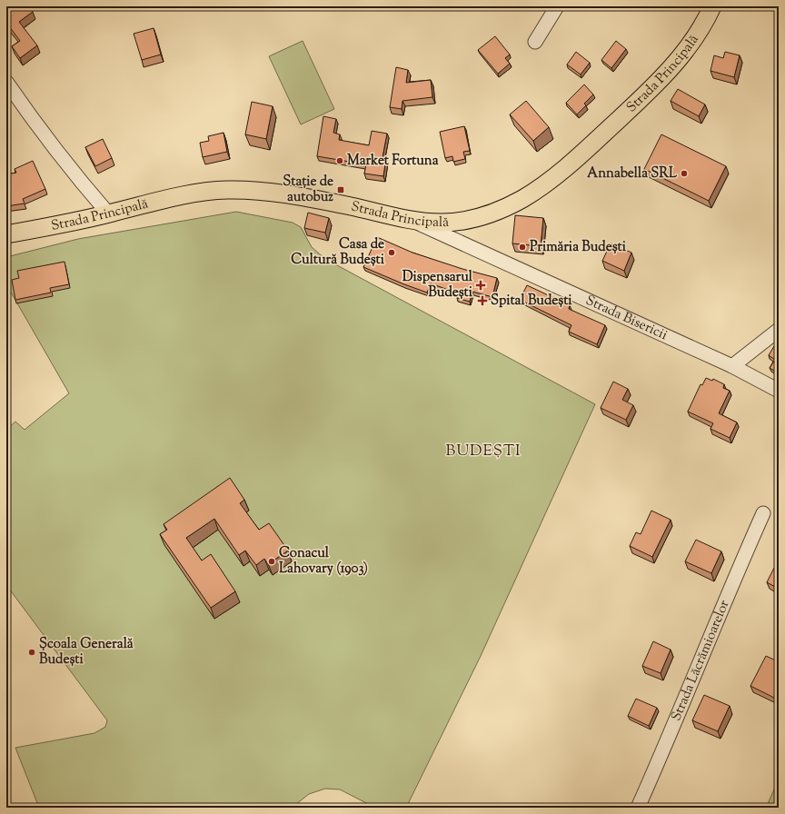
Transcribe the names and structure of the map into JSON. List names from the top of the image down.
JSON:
{
  "streets": {
    "main road": ["Strada Principală"],
    "street": ["Strada Bisericii", "Strada Lăcrămioarelor"]
  },
  "crossings": [
    ["Strada Principală", "Strada Bisericii"]
  ],
  "districts": ["BUDEȘTI"],
  "places": {
    "other": [
      "Market Fortuna",
      "Annabella SRL",
      "Primăria Budești",
      "Casa de Cultură Budești",
      "Conacul Lahovary (1903)",
      "Școala Generală Budești"
    ],
    "transit": ["Stație de autobuz"],
    "health": ["Dispensarul Budești", "Spital Budești"]
  }
}
